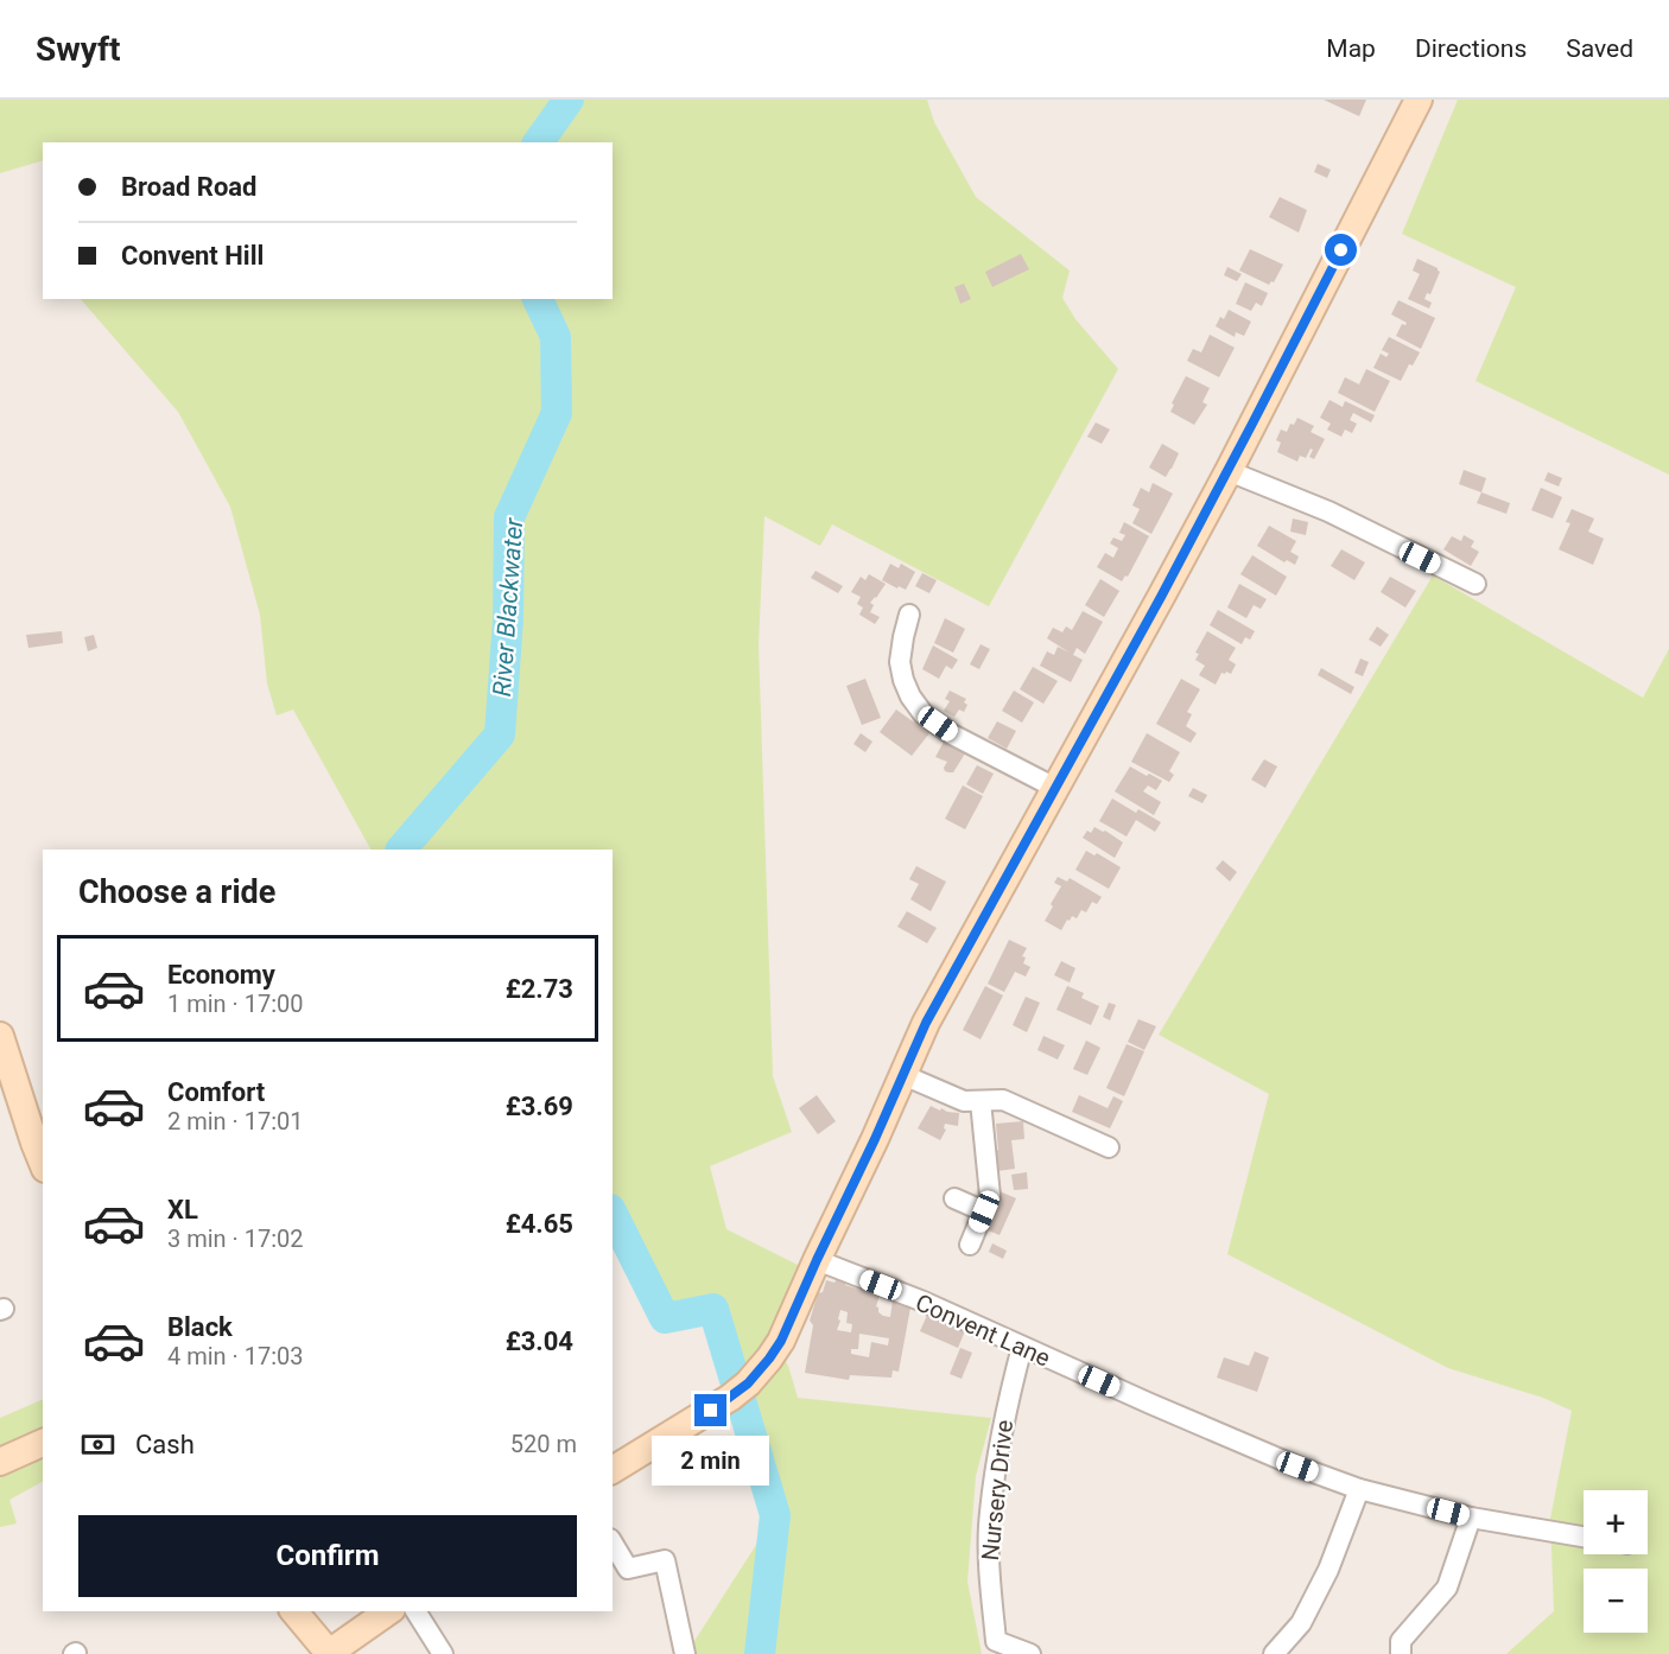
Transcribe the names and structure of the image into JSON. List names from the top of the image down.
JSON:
{
  "streets": {
    "street": ["Convent Lane", "Nursery Drive"]
  },
  "crossings": [
    ["Convent Lane", "Nursery Drive"]
  ],
  "water": ["River Blackwater"],
  "page": {
    "header": "Swyft",
    "nav": ["Map", "Directions", "Saved"],
    "banner": ["Broad Road", "Convent Hill"],
    "heading": "Choose a ride",
    "list": [
      {
        "name": "Economy",
        "note": "1 min · 17:00",
        "value": "£2.73"
      },
      {
        "name": "Comfort",
        "note": "2 min · 17:01",
        "value": "£3.69"
      },
      {
        "name": "XL",
        "note": "3 min · 17:02",
        "value": "£4.65"
      },
      {
        "name": "Black",
        "note": "4 min · 17:03",
        "value": "£3.04"
      }
    ],
    "pay": ["Cash", "520 m"],
    "bubble": "2 min",
    "map_buttons": ["+", "−"],
    "buttons": "Confirm"
  }
}
